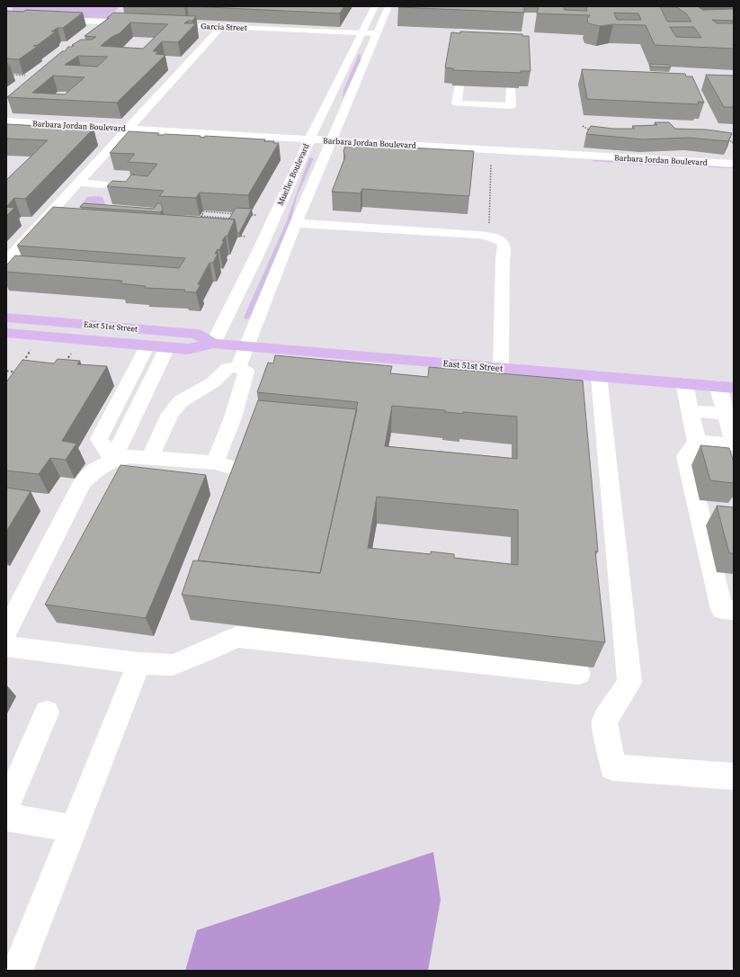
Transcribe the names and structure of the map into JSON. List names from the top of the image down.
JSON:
{
  "streets": {
    "main road": ["East 51st Street"],
    "street": ["Garcia Street", "Barbara Jordan Boulevard", "Mueller Boulevard"]
  },
  "crossings": [
    ["Garcia Street", "Mueller Boulevard"],
    ["Barbara Jordan Boulevard", "Mueller Boulevard"],
    ["Mueller Boulevard", "East 51st Street"]
  ]
}
